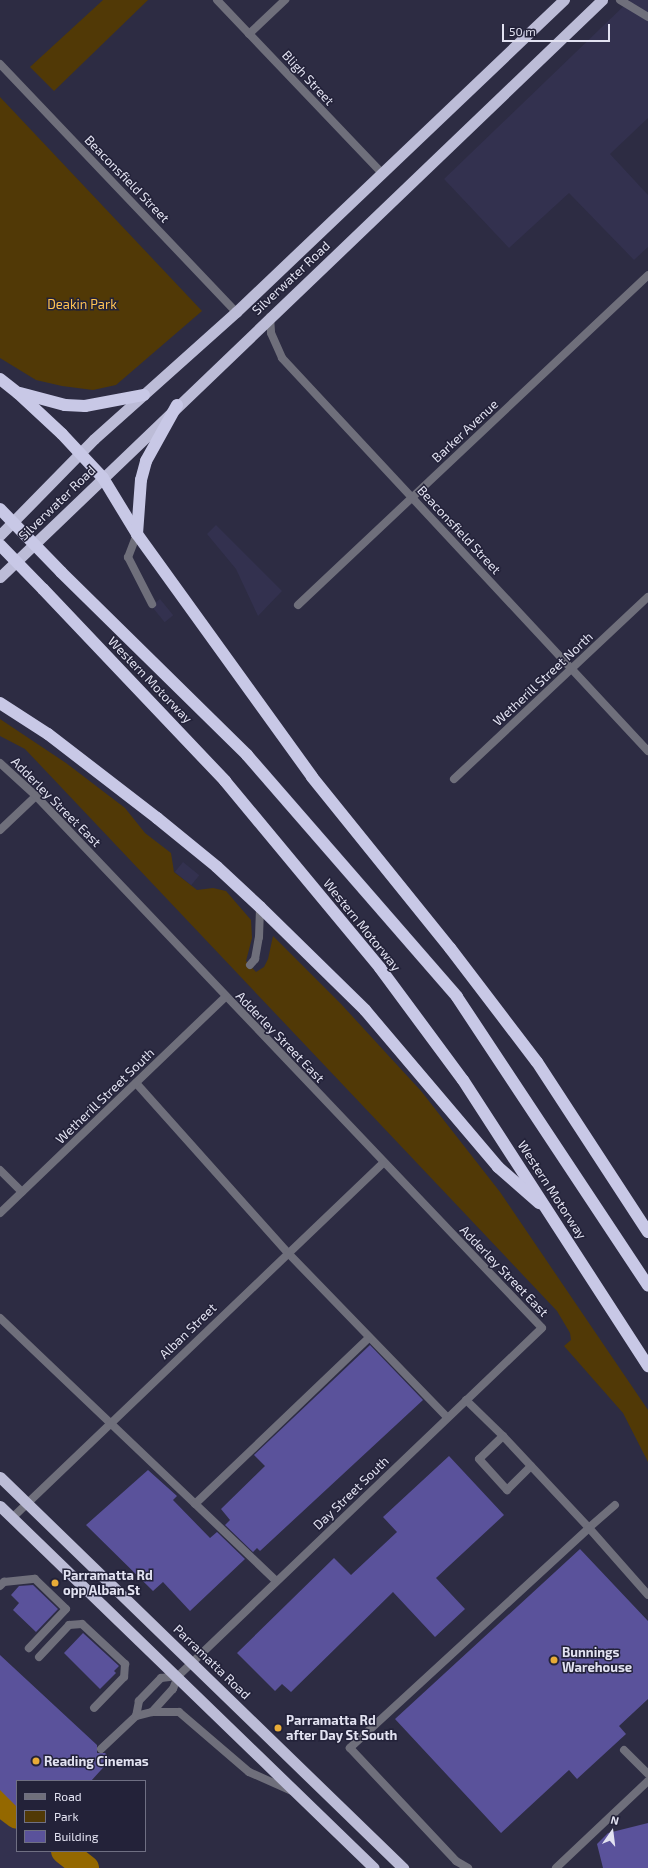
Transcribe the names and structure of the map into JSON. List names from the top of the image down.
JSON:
{
  "streets": {
    "highway": ["Silverwater Road", "Western Motorway", "Parramatta Road"],
    "street": [
      "Bligh Street",
      "Beaconsfield Street",
      "Barker Avenue",
      "Wetherill Street North",
      "Adderley Street East",
      "Wetherill Street South",
      "Alban Street",
      "Day Street South"
    ]
  },
  "crossings": [
    ["Bligh Street", "Silverwater Road"],
    ["Beaconsfield Street", "Silverwater Road"],
    ["Beaconsfield Street", "Barker Avenue"],
    ["Beaconsfield Street", "Wetherill Street North"],
    ["Adderley Street East", "Wetherill Street South"],
    ["Adderley Street East", "Alban Street"],
    ["Adderley Street East", "Day Street South"],
    ["Alban Street", "Parramatta Road"],
    ["Day Street South", "Parramatta Road"]
  ],
  "parks": ["Deakin Park"],
  "places": [
    "Parramatta Rd opp Alban St",
    "Bunnings Warehouse",
    "Parramatta Rd after Day St South",
    "Reading Cinemas"
  ],
  "legend": ["Road", "Park", "Building"],
  "scale_bar": "50 m",
  "north": "top"
}
